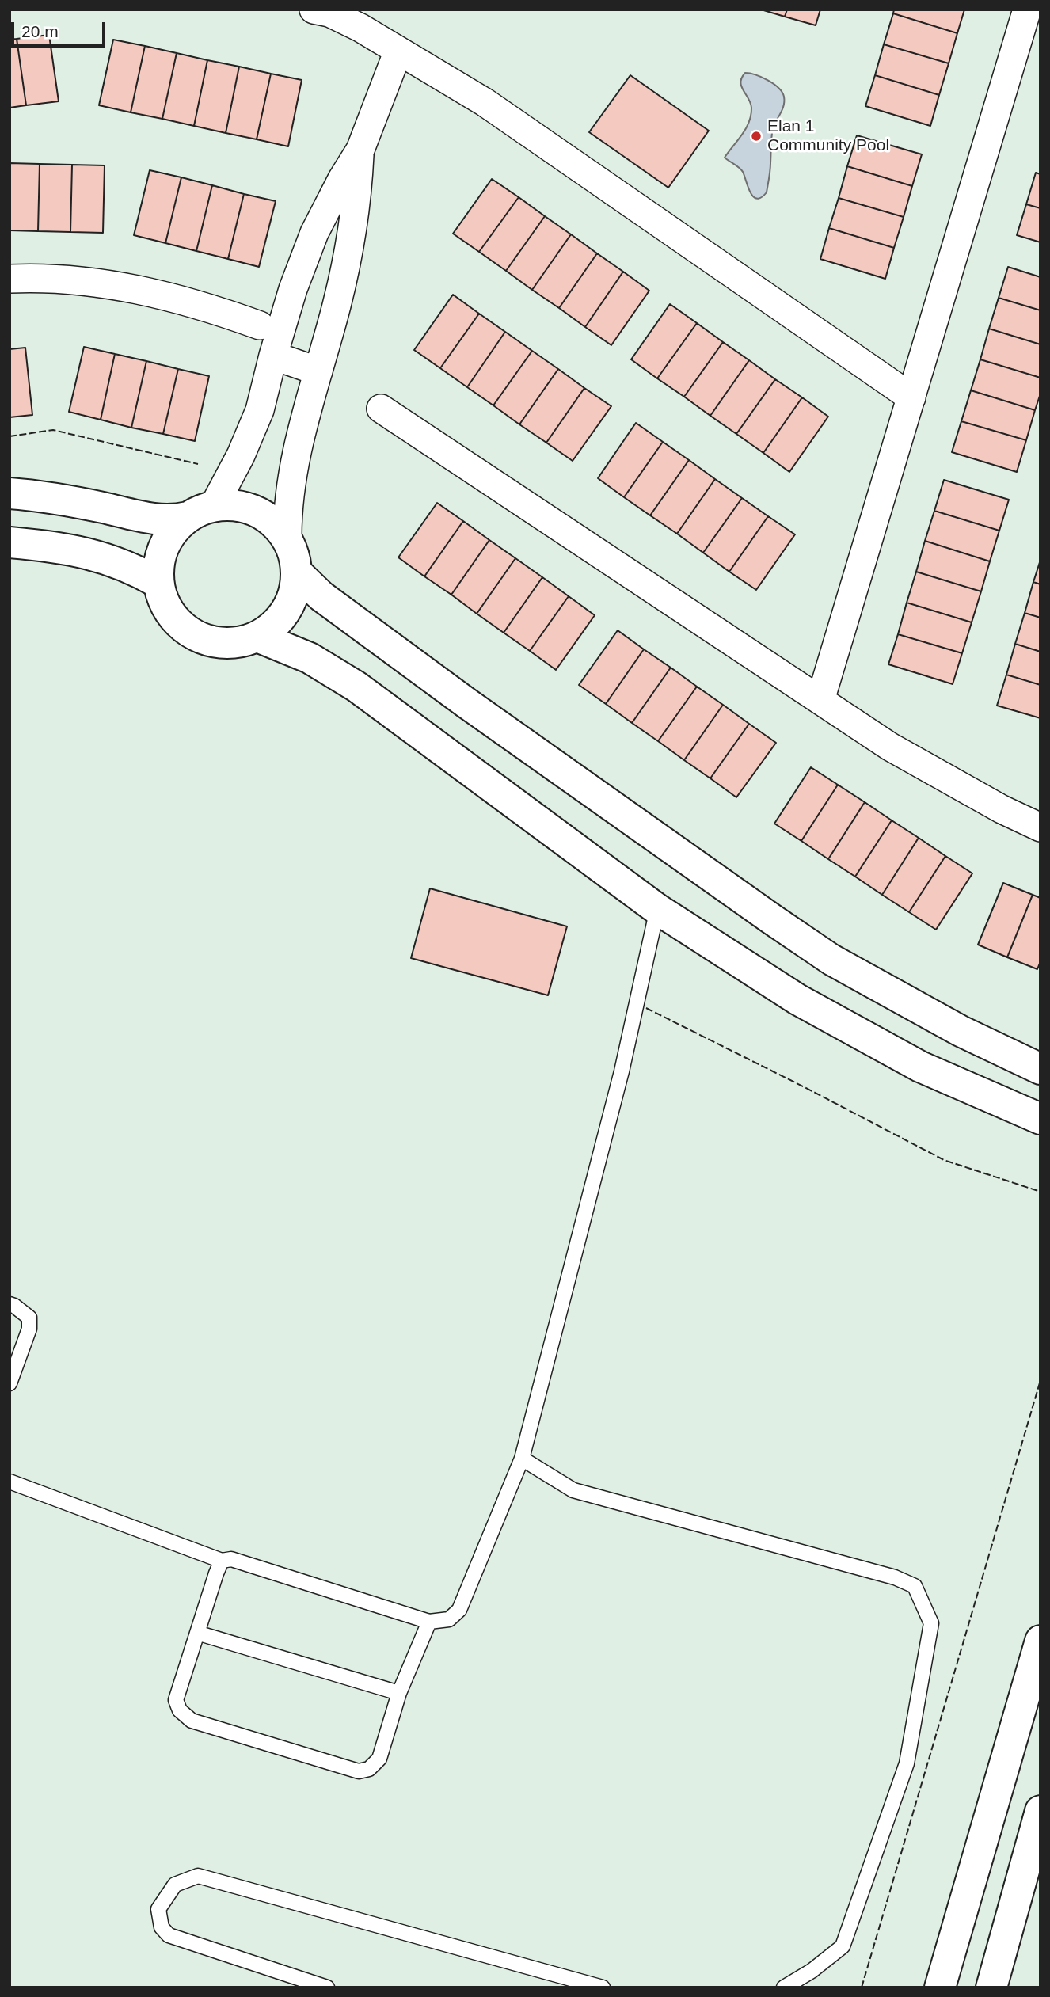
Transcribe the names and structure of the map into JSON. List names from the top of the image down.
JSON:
{
  "places": ["Elan 1 Community Pool"],
  "scale_bar": "20 m"
}
